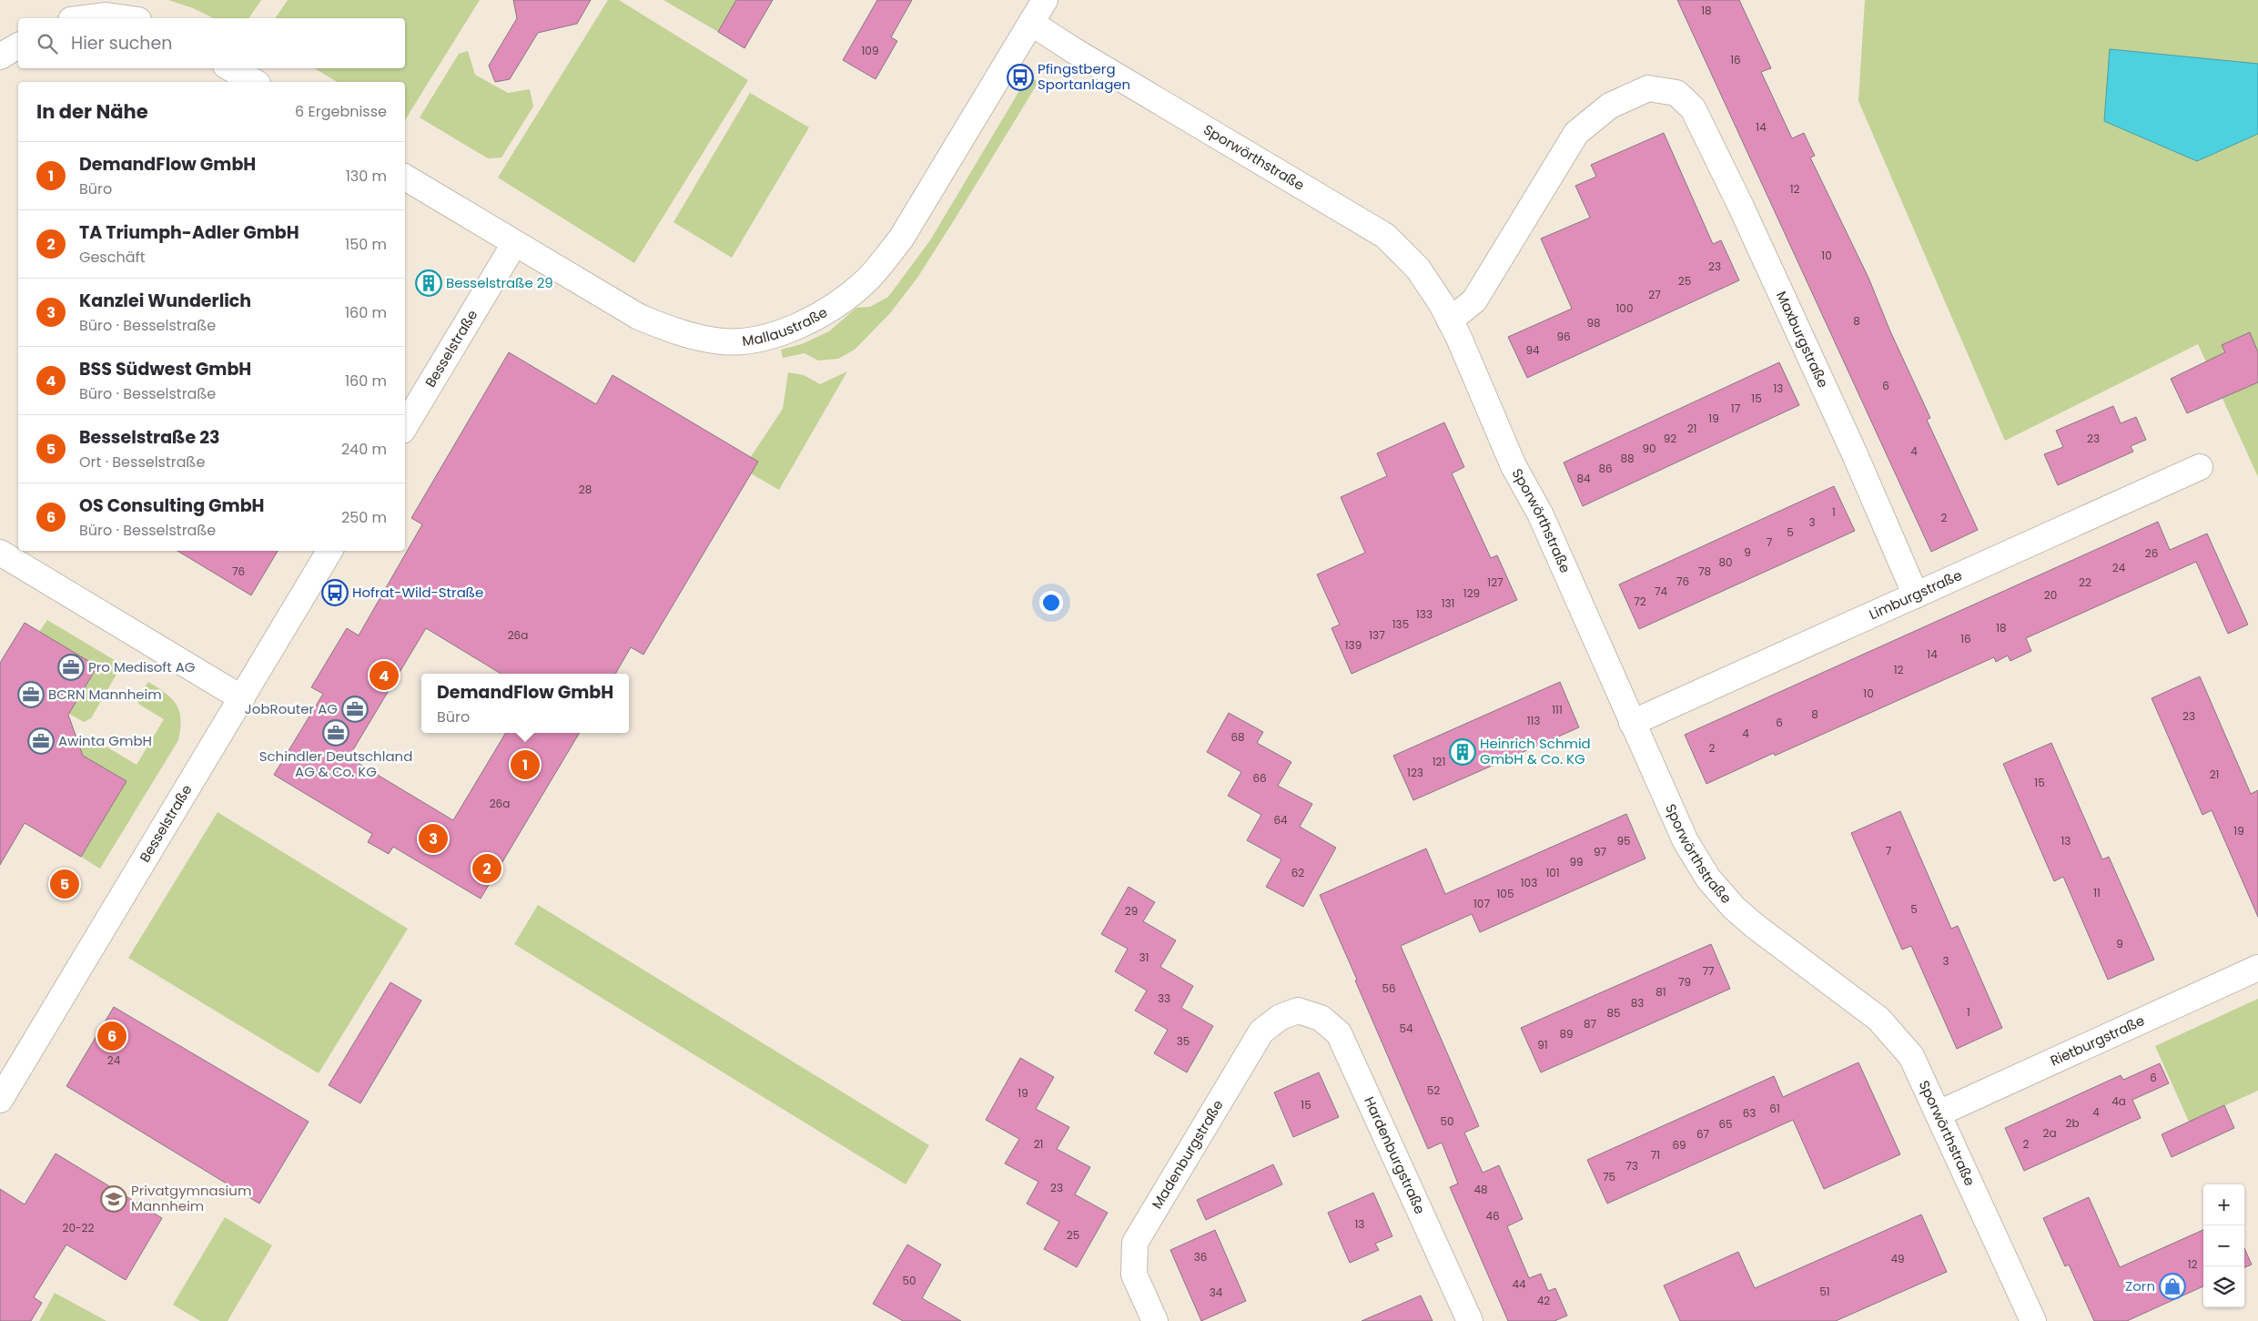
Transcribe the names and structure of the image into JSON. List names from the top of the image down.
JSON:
{
  "streets": {
    "street": [
      "Sporwörthstraße",
      "Mallaustraße",
      "Maxburgstraße",
      "Besselstraße",
      "Limburgstraße",
      "Rietburgstraße",
      "Madenburgstraße",
      "Hardenburgstraße"
    ]
  },
  "crossings": [
    ["Sporwörthstraße", "Mallaustraße"],
    ["Sporwörthstraße", "Maxburgstraße"],
    ["Sporwörthstraße", "Limburgstraße"],
    ["Sporwörthstraße", "Rietburgstraße"],
    ["Mallaustraße", "Besselstraße"],
    ["Maxburgstraße", "Limburgstraße"],
    ["Madenburgstraße", "Hardenburgstraße"]
  ],
  "places": {
    "bus stop": ["Pfingstberg Sportanlagen", "Hofrat-Wild-Straße"],
    "building": ["Besselstraße 29", "Heinrich Schmid GmbH & Co. KG"],
    "office": [
      "Pro Medisoft AG",
      "BCRN Mannheim",
      "JobRouter AG",
      "Schindler Deutschland AG & Co. KG",
      "Awinta GmbH"
    ],
    "school or university": ["Privatgymnasium Mannheim"],
    "shop": ["Zorn"]
  },
  "house_numbers": [
    "18",
    "109",
    "16",
    "14",
    "12",
    "10",
    "23",
    "25",
    "27",
    "100",
    "8",
    "98",
    "96",
    "94",
    "6",
    "13",
    "15",
    "17",
    "19",
    "21",
    "92",
    "23",
    "90",
    "4",
    "88",
    "86",
    "84",
    "28",
    "1",
    "2",
    "3",
    "5",
    "7",
    "9",
    "26",
    "80",
    "24",
    "76",
    "78",
    "76",
    "127",
    "22",
    "74",
    "129",
    "20",
    "72",
    "131",
    "133",
    "135",
    "18",
    "26a",
    "137",
    "16",
    "139",
    "14",
    "12",
    "10",
    "111",
    "8",
    "23",
    "113",
    "6",
    "4",
    "68",
    "2",
    "121",
    "123",
    "21",
    "66",
    "15",
    "26a",
    "64",
    "19",
    "95",
    "13",
    "7",
    "97",
    "99",
    "62",
    "101",
    "103",
    "11",
    "105",
    "107",
    "5",
    "29",
    "9",
    "31",
    "3",
    "77",
    "79",
    "56",
    "81",
    "33",
    "83",
    "1",
    "85",
    "87",
    "54",
    "89",
    "35",
    "91",
    "24",
    "6",
    "52",
    "19",
    "4a",
    "15",
    "61",
    "4",
    "63",
    "50",
    "2b",
    "65",
    "2a",
    "67",
    "21",
    "2",
    "69",
    "71",
    "73",
    "75",
    "23",
    "48",
    "46",
    "13",
    "20-22",
    "25",
    "36",
    "49",
    "12",
    "50",
    "44",
    "51",
    "34",
    "42"
  ],
  "page": {
    "search": "Hier suchen",
    "heading": ["In der Nähe", "6 Ergebnisse"],
    "list": [
      {
        "mark": "1",
        "name": "DemandFlow GmbH",
        "note": "Büro",
        "value": "130 m"
      },
      {
        "mark": "2",
        "name": "TA Triumph-Adler GmbH",
        "note": "Geschäft",
        "value": "150 m"
      },
      {
        "mark": "3",
        "name": "Kanzlei Wunderlich",
        "note": "Büro · Besselstraße",
        "value": "160 m"
      },
      {
        "mark": "4",
        "name": "BSS Südwest GmbH",
        "note": "Büro · Besselstraße",
        "value": "160 m"
      },
      {
        "mark": "5",
        "name": "Besselstraße 23",
        "note": "Ort · Besselstraße",
        "value": "240 m"
      },
      {
        "mark": "6",
        "name": "OS Consulting GmbH",
        "note": "Büro · Besselstraße",
        "value": "250 m"
      }
    ],
    "pins": [
      "4",
      "1",
      "3",
      "2",
      "5",
      "6"
    ],
    "popup": ["DemandFlow GmbH", "Büro"],
    "map_buttons": ["+", "−"]
  }
}
